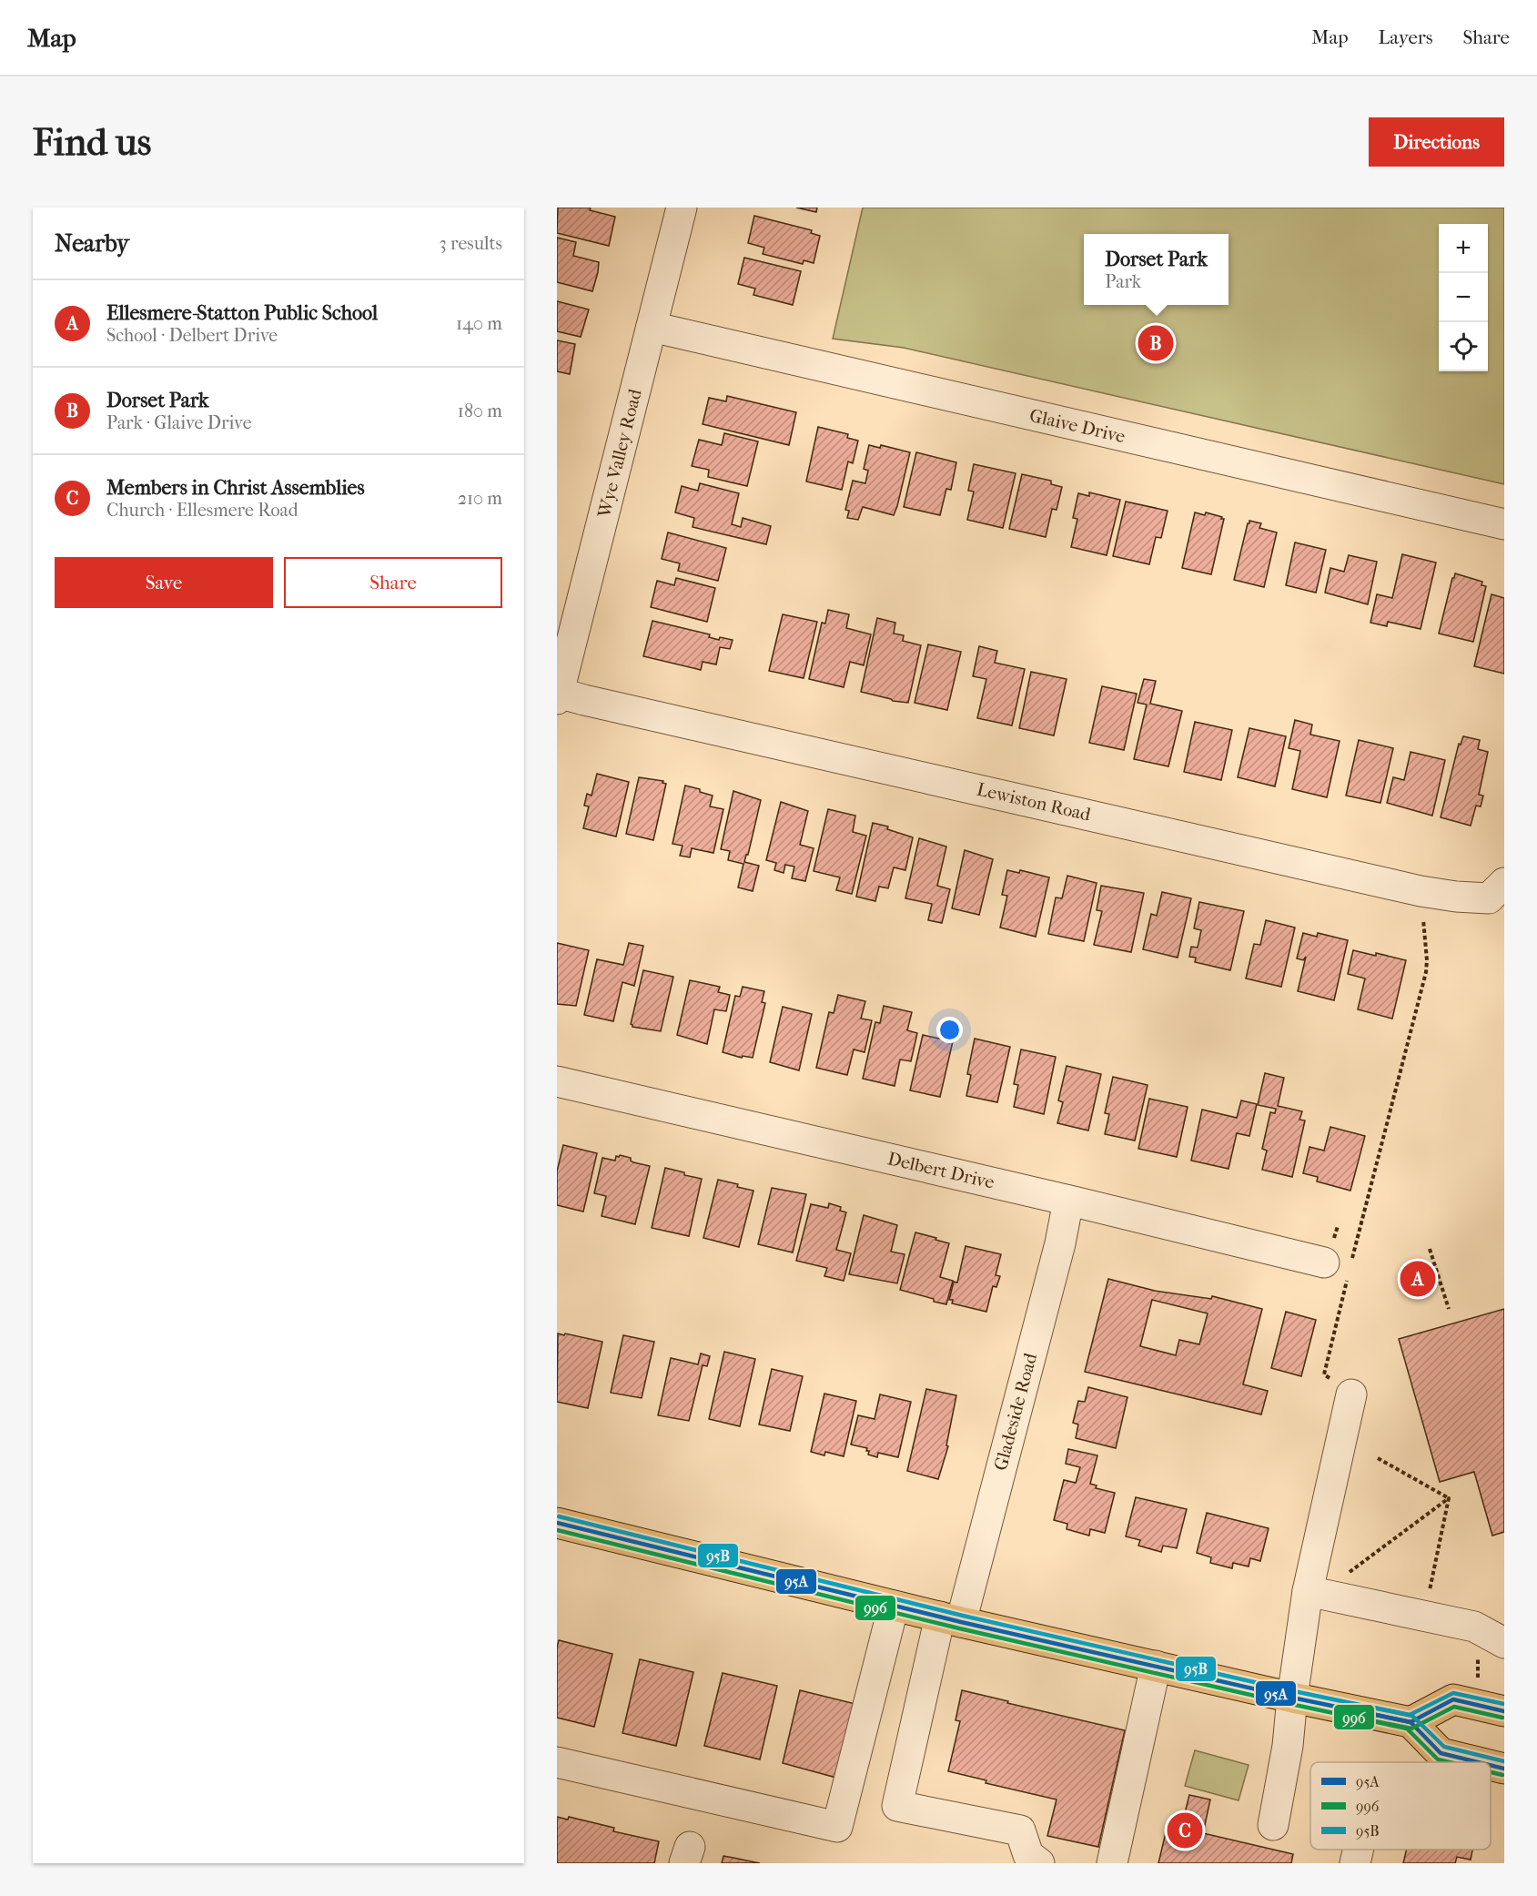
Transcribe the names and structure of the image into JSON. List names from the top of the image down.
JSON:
{
  "streets": {
    "street": [
      "Glaive Drive",
      "Wye Valley Road",
      "Lewiston Road",
      "Delbert Drive",
      "Gladeside Road"
    ]
  },
  "crossings": [
    ["Glaive Drive", "Wye Valley Road"],
    ["Wye Valley Road", "Lewiston Road"],
    ["Delbert Drive", "Gladeside Road"]
  ],
  "lines": ["transit line 95B", "transit line 95A", "transit line 996"],
  "legend": ["95A", "996", "95B"],
  "page": {
    "header": "Map",
    "nav": ["Map", "Layers", "Share"],
    "buttons": [
      "Directions",
      ["Save", "Share"]
    ],
    "title": "Find us",
    "heading": ["Nearby", "3 results"],
    "map_buttons": ["+", "−"],
    "popup": ["Dorset Park", "Park"],
    "list": [
      {
        "mark": "A",
        "name": "Ellesmere-Statton Public School",
        "note": "School · Delbert Drive",
        "value": "140 m"
      },
      {
        "mark": "B",
        "name": "Dorset Park",
        "note": "Park · Glaive Drive",
        "value": "180 m"
      },
      {
        "mark": "C",
        "name": "Members in Christ Assemblies",
        "note": "Church · Ellesmere Road",
        "value": "210 m"
      }
    ],
    "pins": ["B", "A", "C"]
  }
}
